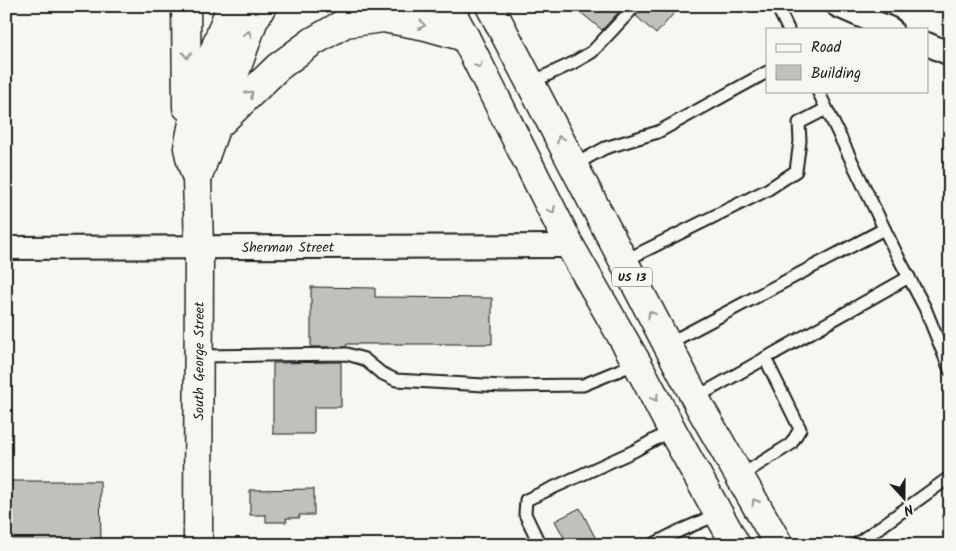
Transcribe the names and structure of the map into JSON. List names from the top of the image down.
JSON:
{
  "streets": {
    "main road": ["US 13", "South George Street"],
    "street": ["Sherman Street"]
  },
  "crossings": [
    ["Sherman Street", "US 13"],
    ["Sherman Street", "South George Street"]
  ],
  "legend": ["Road", "Building"],
  "north": "bottom"
}
